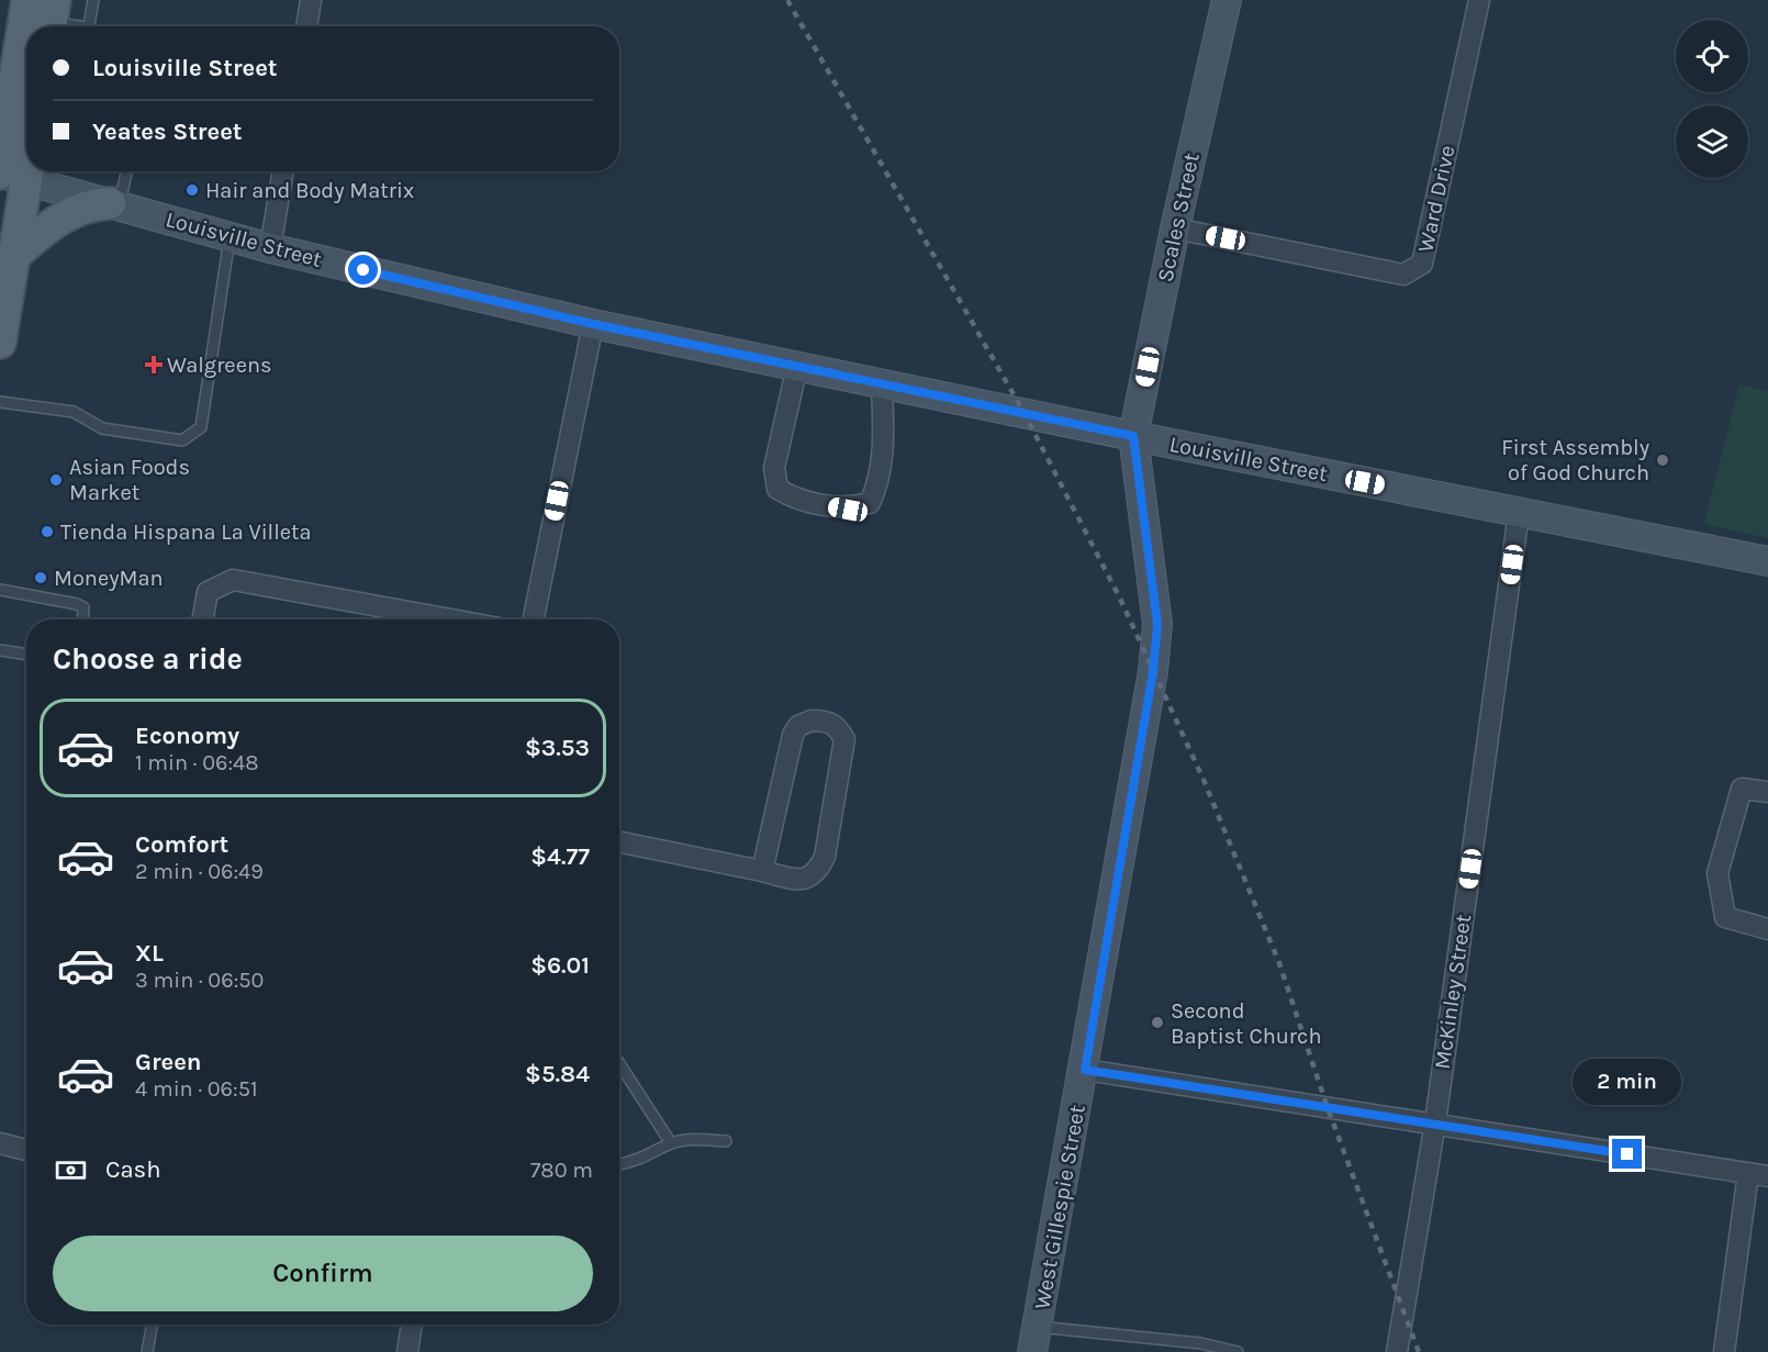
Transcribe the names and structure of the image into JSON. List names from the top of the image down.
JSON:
{
  "streets": {
    "street": [
      "Ward Drive",
      "Scales Street",
      "Louisville Street",
      "McKinley Street",
      "West Gillespie Street"
    ]
  },
  "crossings": [
    ["Ward Drive", "Scales Street"],
    ["Scales Street", "Louisville Street"],
    ["Scales Street", "West Gillespie Street"],
    ["Louisville Street", "McKinley Street"],
    ["Louisville Street", "West Gillespie Street"]
  ],
  "places": {
    "other": [
      "Hair and Body Matrix",
      "First Assembly of God Church",
      "Asian Foods Market",
      "Tienda Hispana La Villeta",
      "MoneyMan",
      "Second Baptist Church"
    ],
    "health": ["Walgreens"]
  },
  "page": {
    "banner": ["Louisville Street", "Yeates Street"],
    "heading": "Choose a ride",
    "list": [
      {
        "name": "Economy",
        "note": "1 min · 06:48",
        "value": "$3.53"
      },
      {
        "name": "Comfort",
        "note": "2 min · 06:49",
        "value": "$4.77"
      },
      {
        "name": "XL",
        "note": "3 min · 06:50",
        "value": "$6.01"
      },
      {
        "name": "Green",
        "note": "4 min · 06:51",
        "value": "$5.84"
      }
    ],
    "bubble": "2 min",
    "pay": ["Cash", "780 m"],
    "buttons": "Confirm"
  }
}
